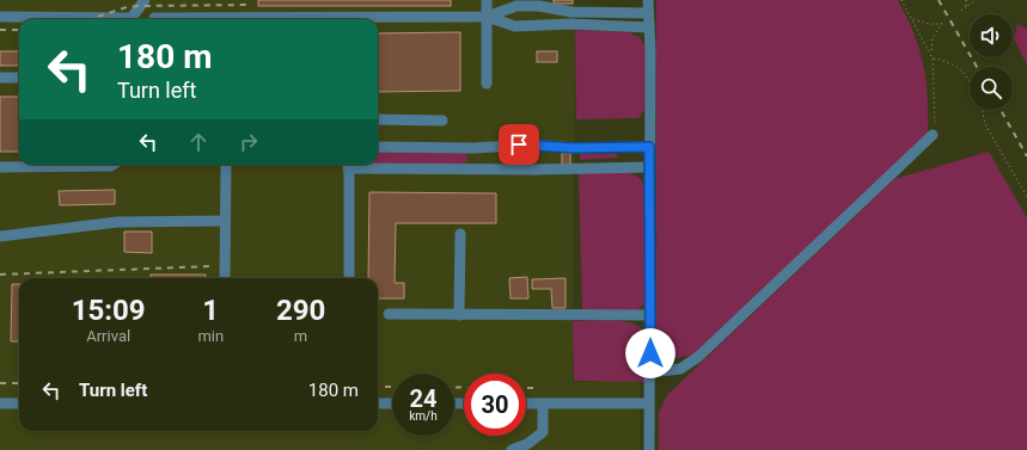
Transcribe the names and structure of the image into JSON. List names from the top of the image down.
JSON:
{
  "page": {
    "turn": ["180 m", "Turn left"],
    "eta": [
      "15:09",
      "Arrival",
      "1",
      "min",
      "290",
      "m"
    ],
    "list": [
      {
        "name": "Turn left",
        "value": "180 m"
      }
    ],
    "speed": "24 km/h",
    "limit": "30"
  }
}
